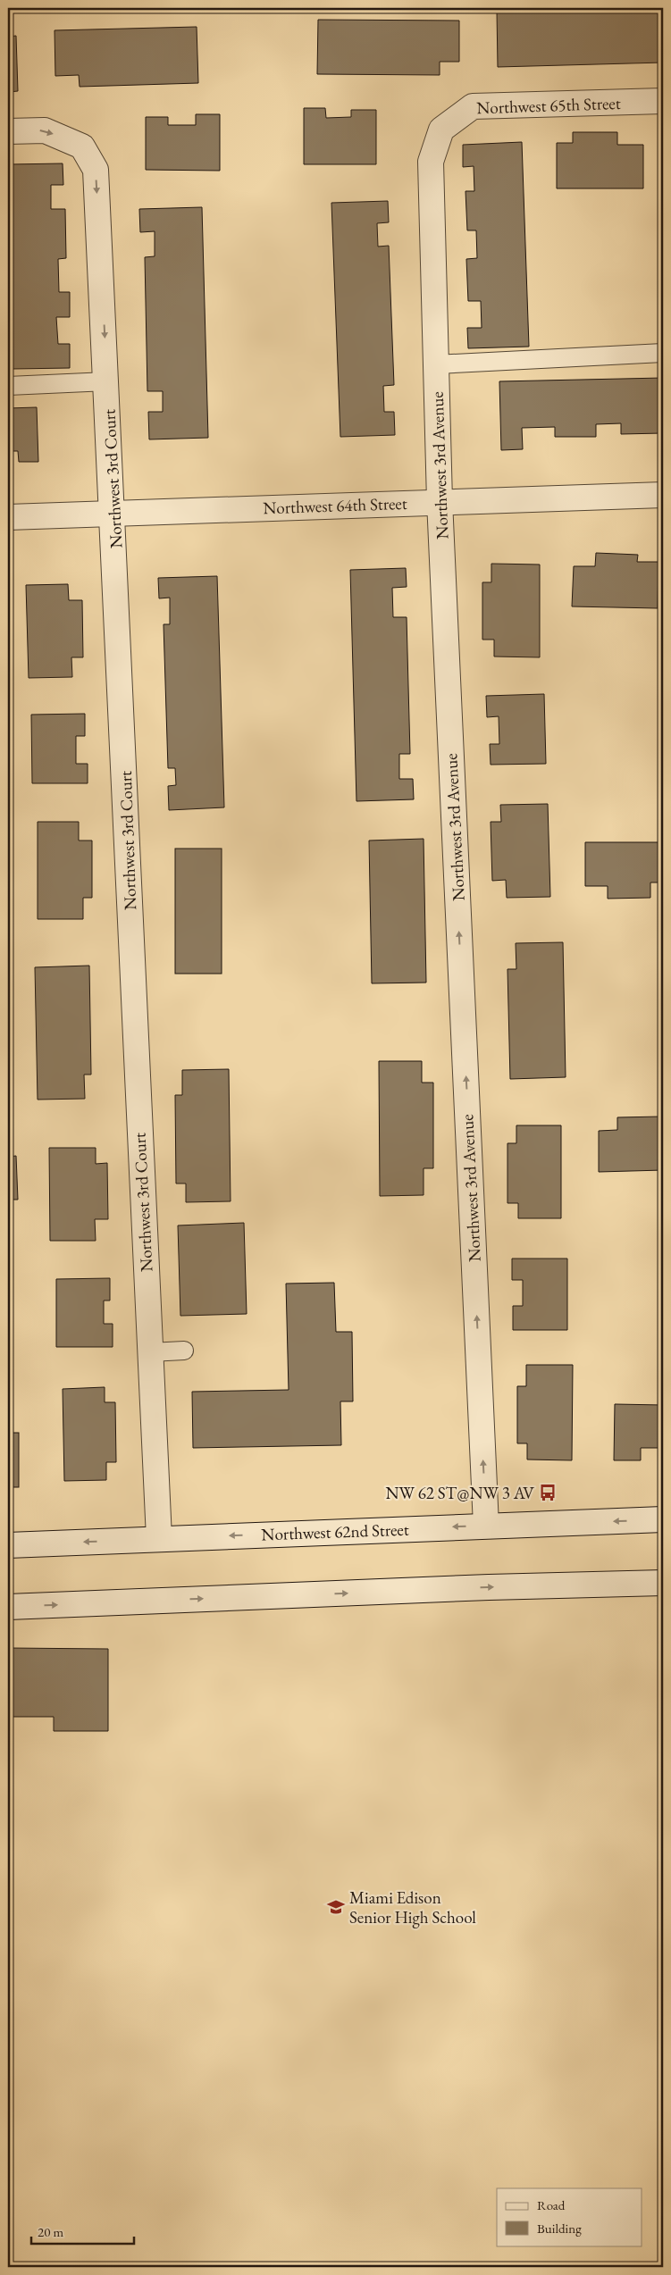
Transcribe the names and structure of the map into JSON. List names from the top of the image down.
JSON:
{
  "streets": {
    "street": [
      "Northwest 65th Street",
      "Northwest 3rd Avenue",
      "Northwest 3rd Court",
      "Northwest 64th Street",
      "Northwest 62nd Street"
    ]
  },
  "crossings": [
    ["Northwest 65th Street", "Northwest 3rd Avenue"],
    ["Northwest 3rd Avenue", "Northwest 64th Street"],
    ["Northwest 3rd Avenue", "Northwest 62nd Street"],
    ["Northwest 3rd Court", "Northwest 64th Street"],
    ["Northwest 3rd Court", "Northwest 62nd Street"]
  ],
  "one_way": ["Northwest 3rd Avenue"],
  "places": {
    "bus stop": ["NW 62 ST@NW 3 AV"],
    "school or university": ["Miami Edison Senior High School"]
  },
  "legend": ["Road", "Building"],
  "scale_bar": "20 m"
}
